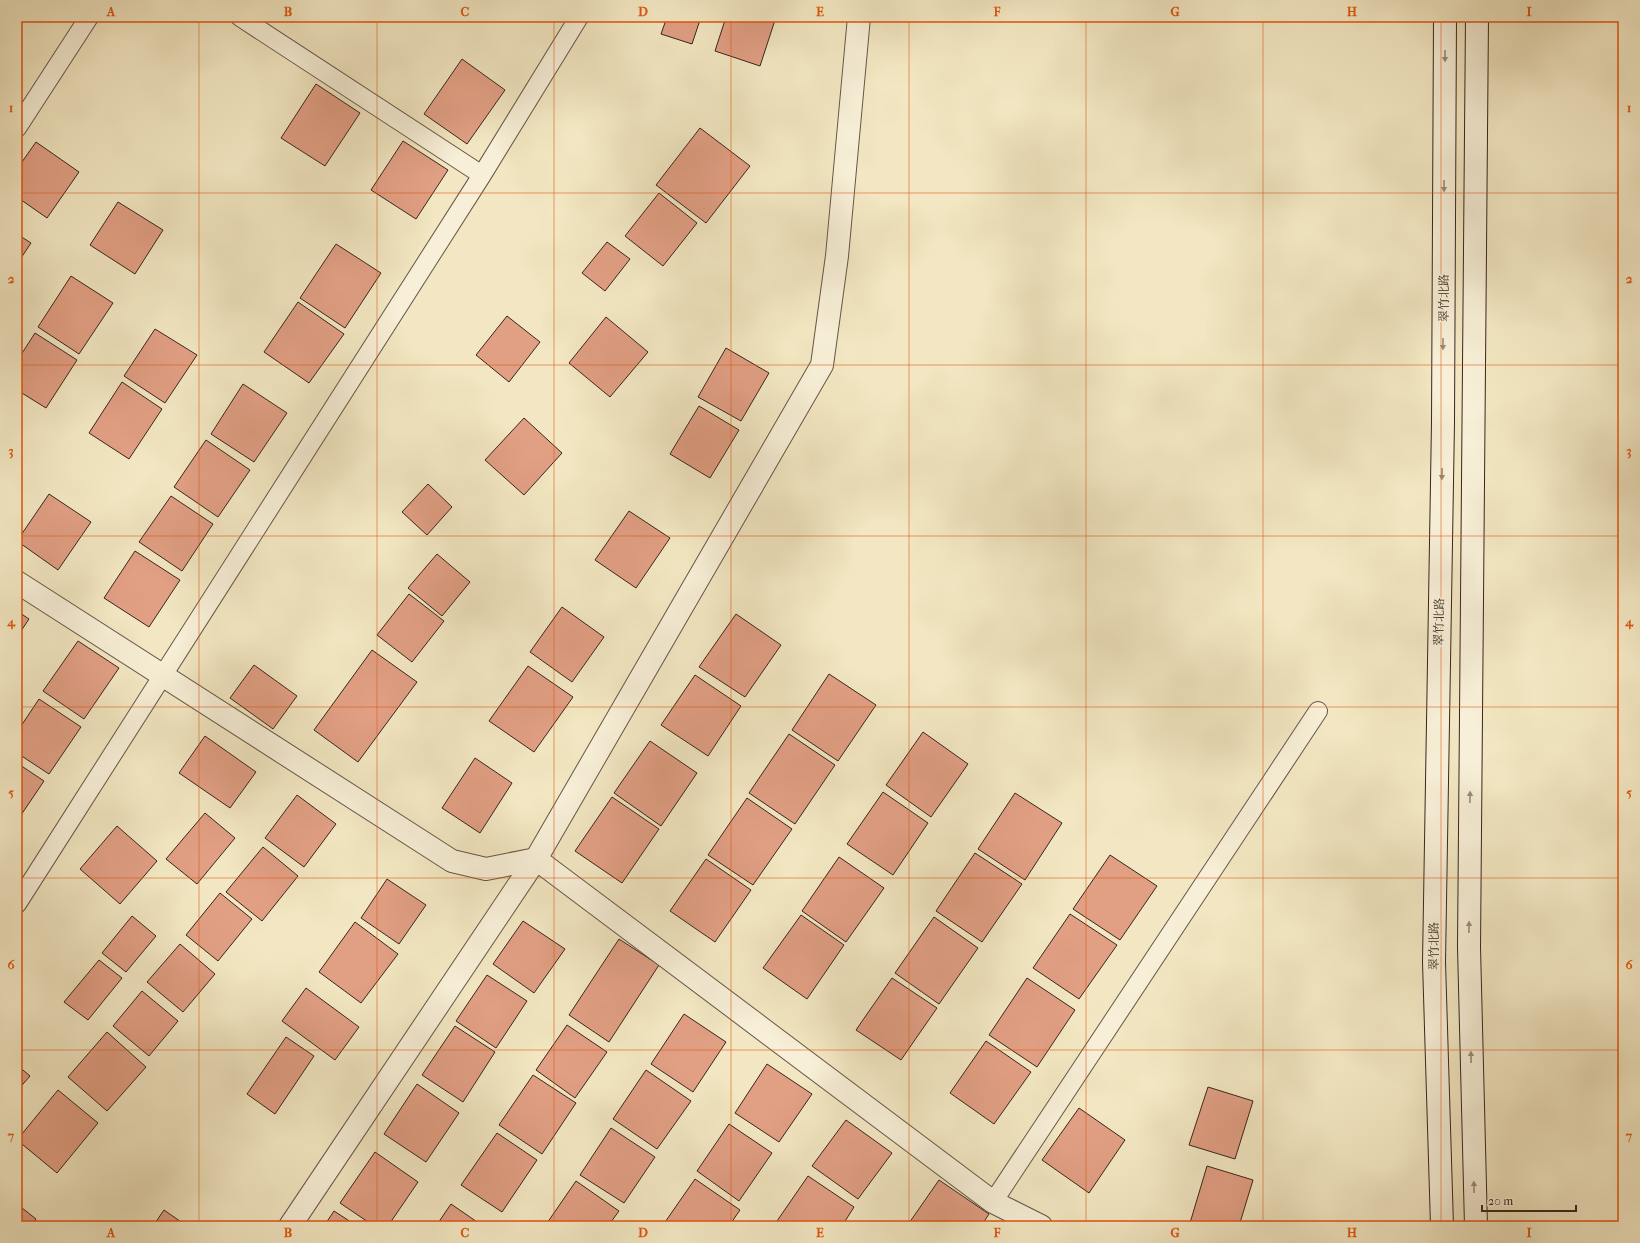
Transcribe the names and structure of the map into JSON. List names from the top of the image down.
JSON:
{
  "streets": {
    "street": ["翠竹北路"]
  },
  "scale_bar": "20 m",
  "grid": {
    "columns": [
      "A",
      "B",
      "C",
      "D",
      "E",
      "F",
      "G",
      "H",
      "I"
    ],
    "rows": [
      "1",
      "2",
      "3",
      "4",
      "5",
      "6",
      "7"
    ]
  }
}
